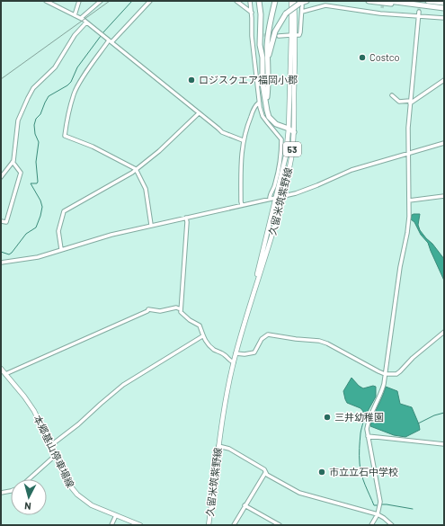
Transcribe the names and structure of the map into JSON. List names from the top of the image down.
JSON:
{
  "streets": {
    "main road": ["53", "久留米筑紫野線", "本郷基山停車場線"]
  },
  "places": [
    "Costco",
    "ロジスクエア福岡小郡",
    "三井幼稚園",
    "市立立石中学校"
  ],
  "north": "bottom"
}
